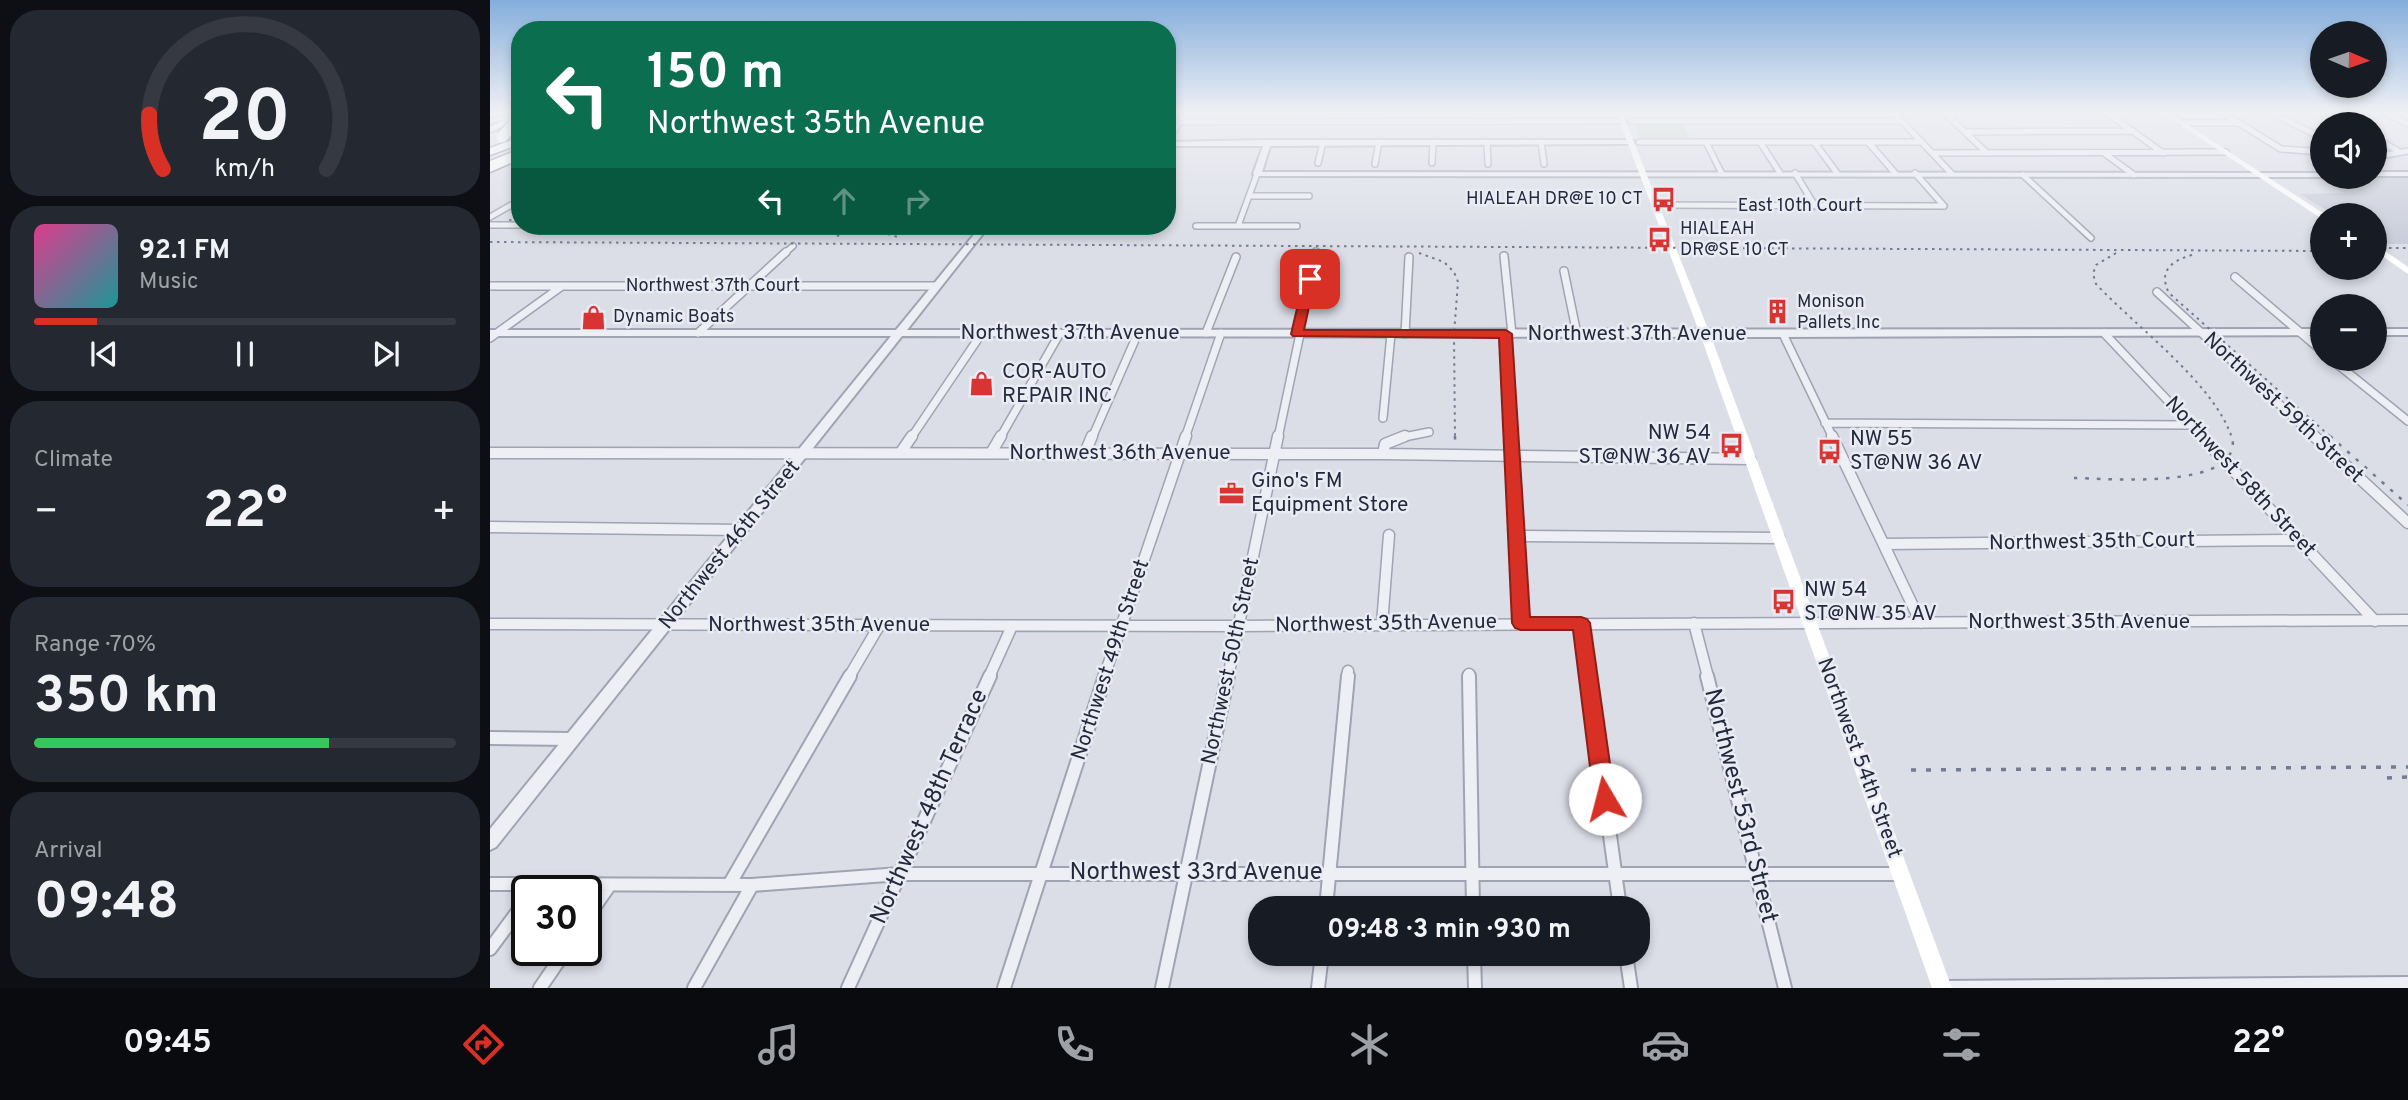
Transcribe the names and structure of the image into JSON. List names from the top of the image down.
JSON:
{
  "streets": {
    "main road": ["Northwest 54th Street"],
    "street": [
      "East 10th Court",
      "Northwest 37th Court",
      "Northwest 37th Avenue",
      "Northwest 59th Street",
      "Northwest 36th Avenue",
      "Northwest 58th Street",
      "Northwest 35th Court",
      "Northwest 46th Street",
      "Northwest 35th Avenue",
      "Northwest 49th Street",
      "Northwest 50th Street",
      "Northwest 53rd Street",
      "Northwest 48th Terrace",
      "Northwest 33rd Avenue"
    ]
  },
  "crossings": [
    ["East 10th Court", "Northwest 54th Street"],
    ["Northwest 37th Court", "Northwest 46th Street"],
    ["Northwest 37th Avenue", "Northwest 59th Street"],
    ["Northwest 37th Avenue", "Northwest 58th Street"],
    ["Northwest 37th Avenue", "Northwest 46th Street"],
    ["Northwest 37th Avenue", "Northwest 49th Street"],
    ["Northwest 37th Avenue", "Northwest 50th Street"],
    ["Northwest 37th Avenue", "Northwest 54th Street"],
    ["Northwest 36th Avenue", "Northwest 46th Street"],
    ["Northwest 36th Avenue", "Northwest 49th Street"],
    ["Northwest 36th Avenue", "Northwest 50th Street"],
    ["Northwest 36th Avenue", "Northwest 54th Street"],
    ["Northwest 58th Street", "Northwest 35th Court"],
    ["Northwest 58th Street", "Northwest 35th Avenue"],
    ["Northwest 46th Street", "Northwest 35th Avenue"],
    ["Northwest 35th Avenue", "Northwest 49th Street"],
    ["Northwest 35th Avenue", "Northwest 50th Street"],
    ["Northwest 35th Avenue", "Northwest 54th Street"],
    ["Northwest 35th Avenue", "Northwest 53rd Street"],
    ["Northwest 35th Avenue", "Northwest 48th Terrace"],
    ["Northwest 49th Street", "Northwest 33rd Avenue"],
    ["Northwest 50th Street", "Northwest 33rd Avenue"],
    ["Northwest 54th Street", "Northwest 33rd Avenue"],
    ["Northwest 53rd Street", "Northwest 33rd Avenue"],
    ["Northwest 48th Terrace", "Northwest 33rd Avenue"]
  ],
  "places": {
    "bus stop": [
      "HIALEAH DR@E 10 CT",
      "HIALEAH DR@SE 10 CT",
      "NW 54 ST@NW 36 AV",
      "NW 55 ST@NW 36 AV",
      "NW 54 ST@NW 35 AV"
    ],
    "building": ["Monison Pallets Inc"],
    "shop": ["Dynamic Boats", "COR-AUTO REPAIR INC"],
    "office": ["Gino's FM Equipment Store"]
  },
  "north": "right",
  "page": {
    "map_buttons": ["+", "−"],
    "turn": ["150 m", "Northwest 35th Avenue"],
    "song": ["92.1 FM", "Music"],
    "tile": [
      "Climate",
      ["Range · 70%", "350 km"],
      ["Arrival", "09:48"]
    ],
    "heat": ["−", "22°", "+"],
    "limit": "30",
    "trip": "09:48 · 3 min · 930 m",
    "tabs": ["09:45", "22°"],
    "gauge": ["20", "km/h"]
  }
}
